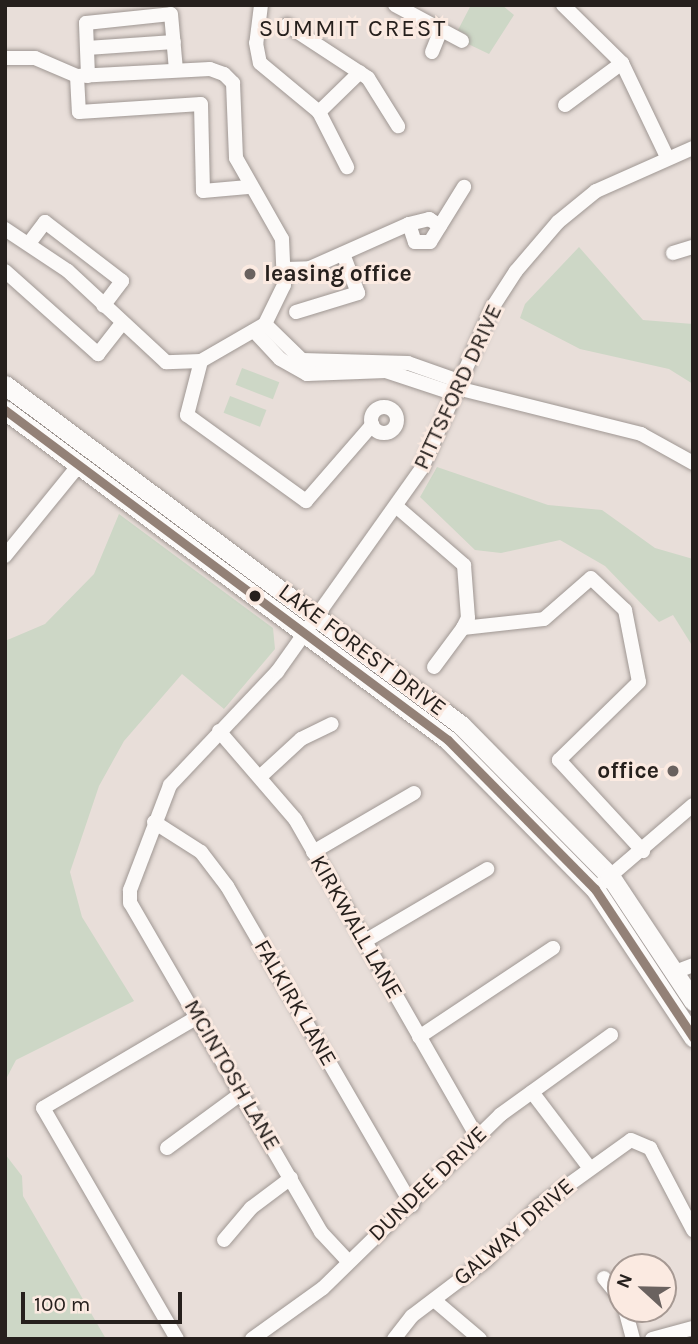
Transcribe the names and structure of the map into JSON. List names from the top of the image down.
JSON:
{
  "streets": {
    "main road": ["LAKE FOREST DRIVE"],
    "street": [
      "PITTSFORD DRIVE",
      "KIRKWALL LANE",
      "FALKIRK LANE",
      "MCINTOSH LANE",
      "DUNDEE DRIVE",
      "GALWAY DRIVE"
    ]
  },
  "crossings": [
    ["PITTSFORD DRIVE", "LAKE FOREST DRIVE"],
    ["PITTSFORD DRIVE", "KIRKWALL LANE"],
    ["PITTSFORD DRIVE", "FALKIRK LANE"],
    ["PITTSFORD DRIVE", "MCINTOSH LANE"],
    ["KIRKWALL LANE", "DUNDEE DRIVE"],
    ["FALKIRK LANE", "DUNDEE DRIVE"],
    ["MCINTOSH LANE", "DUNDEE DRIVE"]
  ],
  "districts": ["SUMMIT CREST"],
  "places": ["leasing office", "office"],
  "scale_bar": "100 m",
  "north": "left"
}
